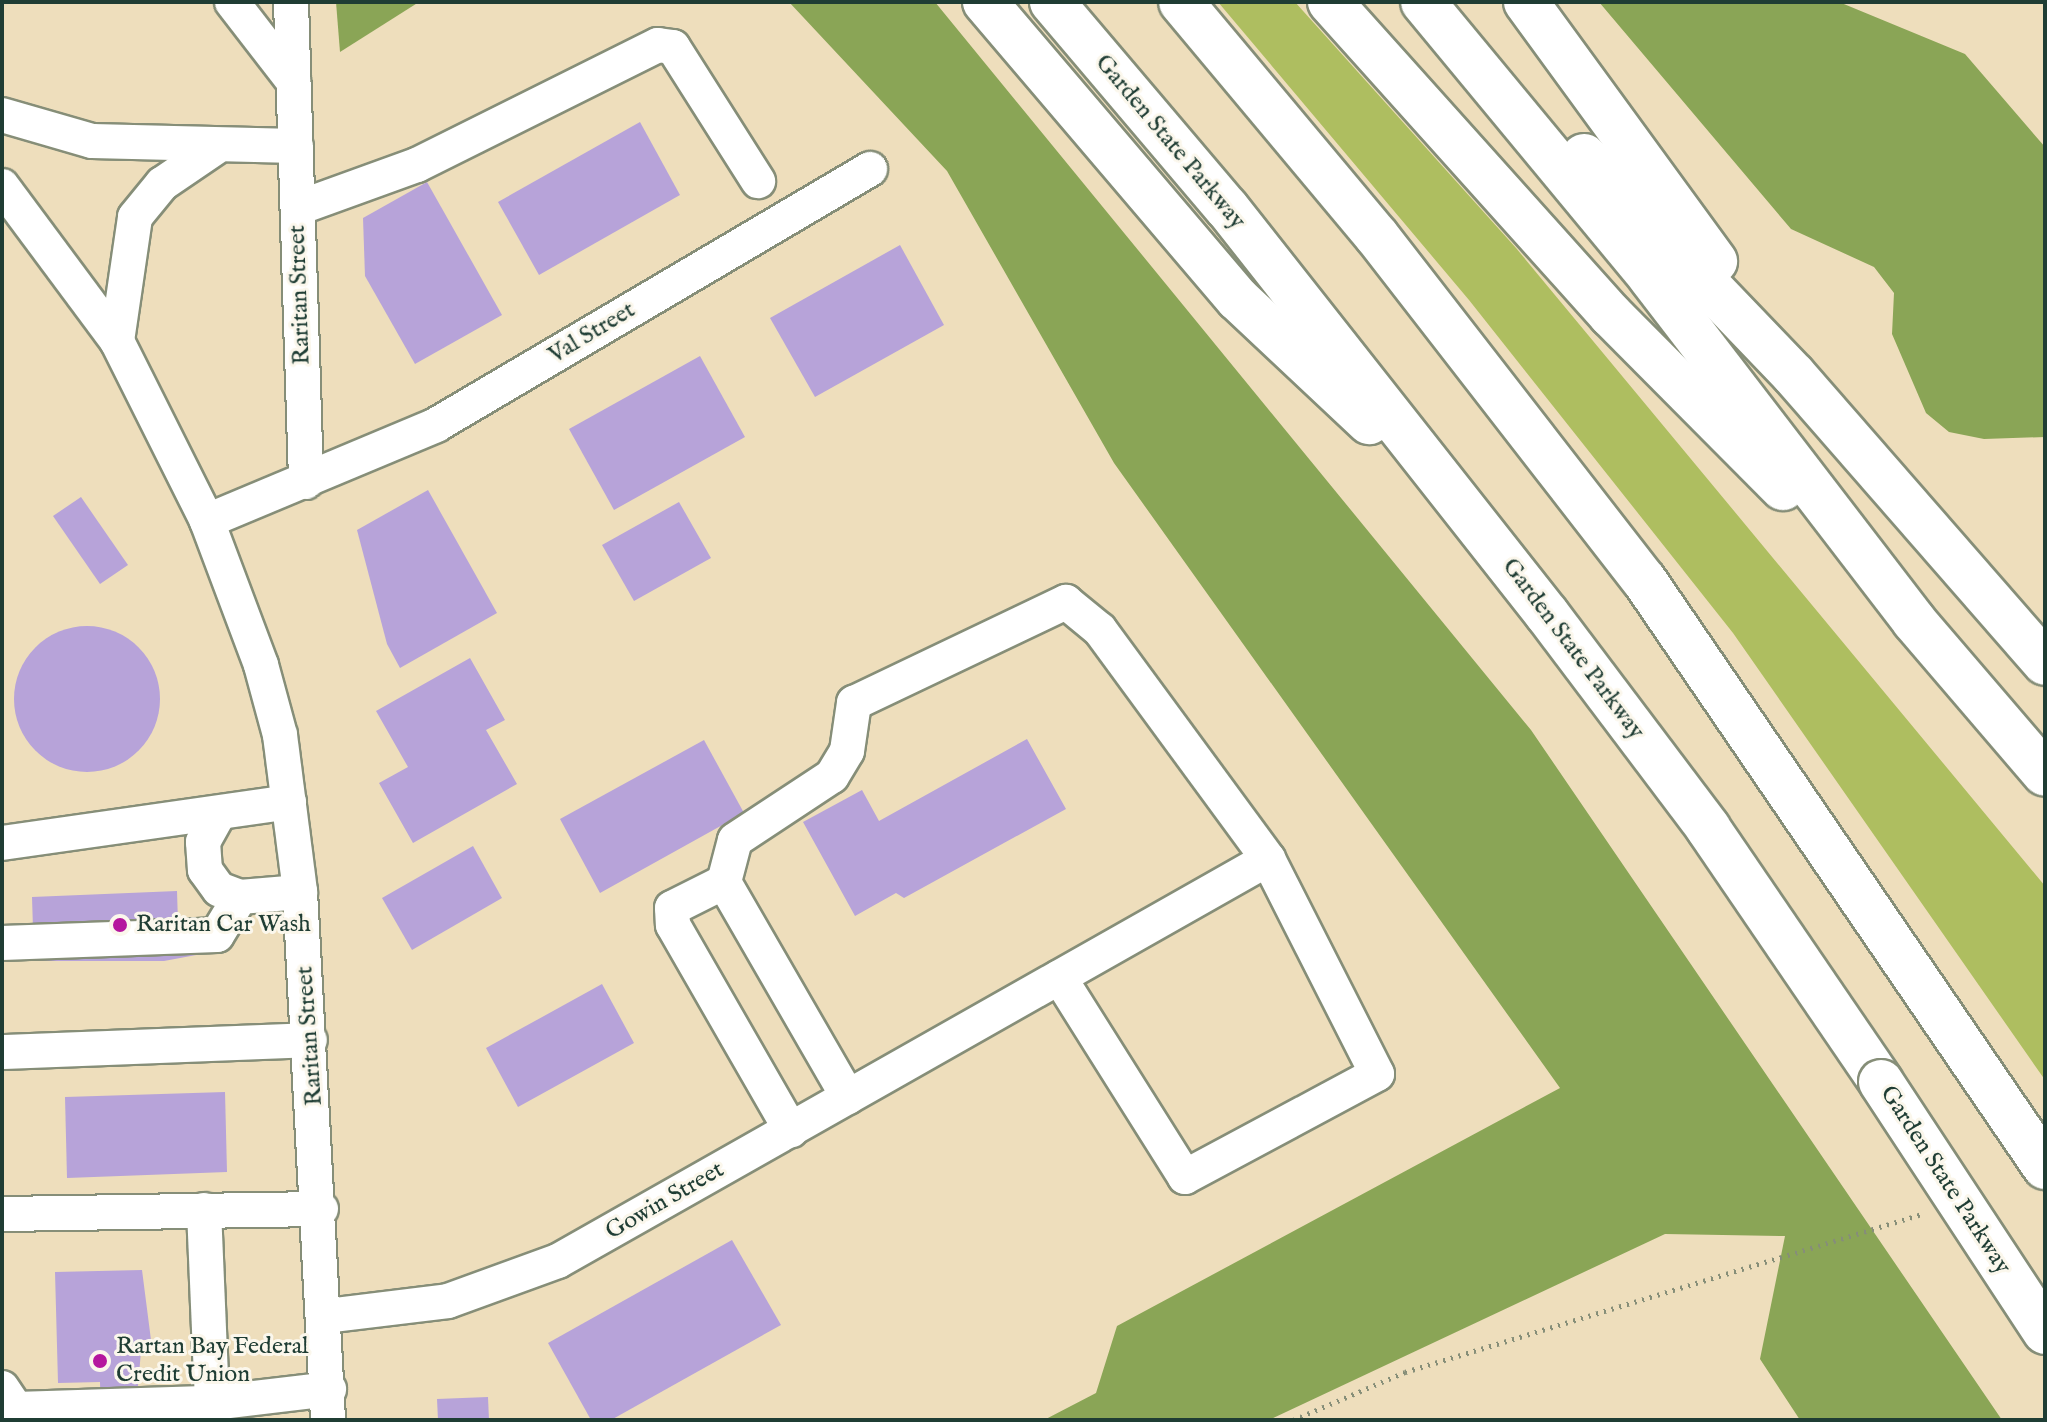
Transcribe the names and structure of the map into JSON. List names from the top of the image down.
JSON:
{
  "streets": {
    "highway": ["Garden State Parkway"],
    "street": ["Raritan Street", "Val Street", "Gowin Street"]
  },
  "crossings": [
    ["Raritan Street", "Val Street"],
    ["Raritan Street", "Gowin Street"]
  ],
  "places": ["Raritan Car Wash", "Rartan Bay Federal Credit Union"]
}
